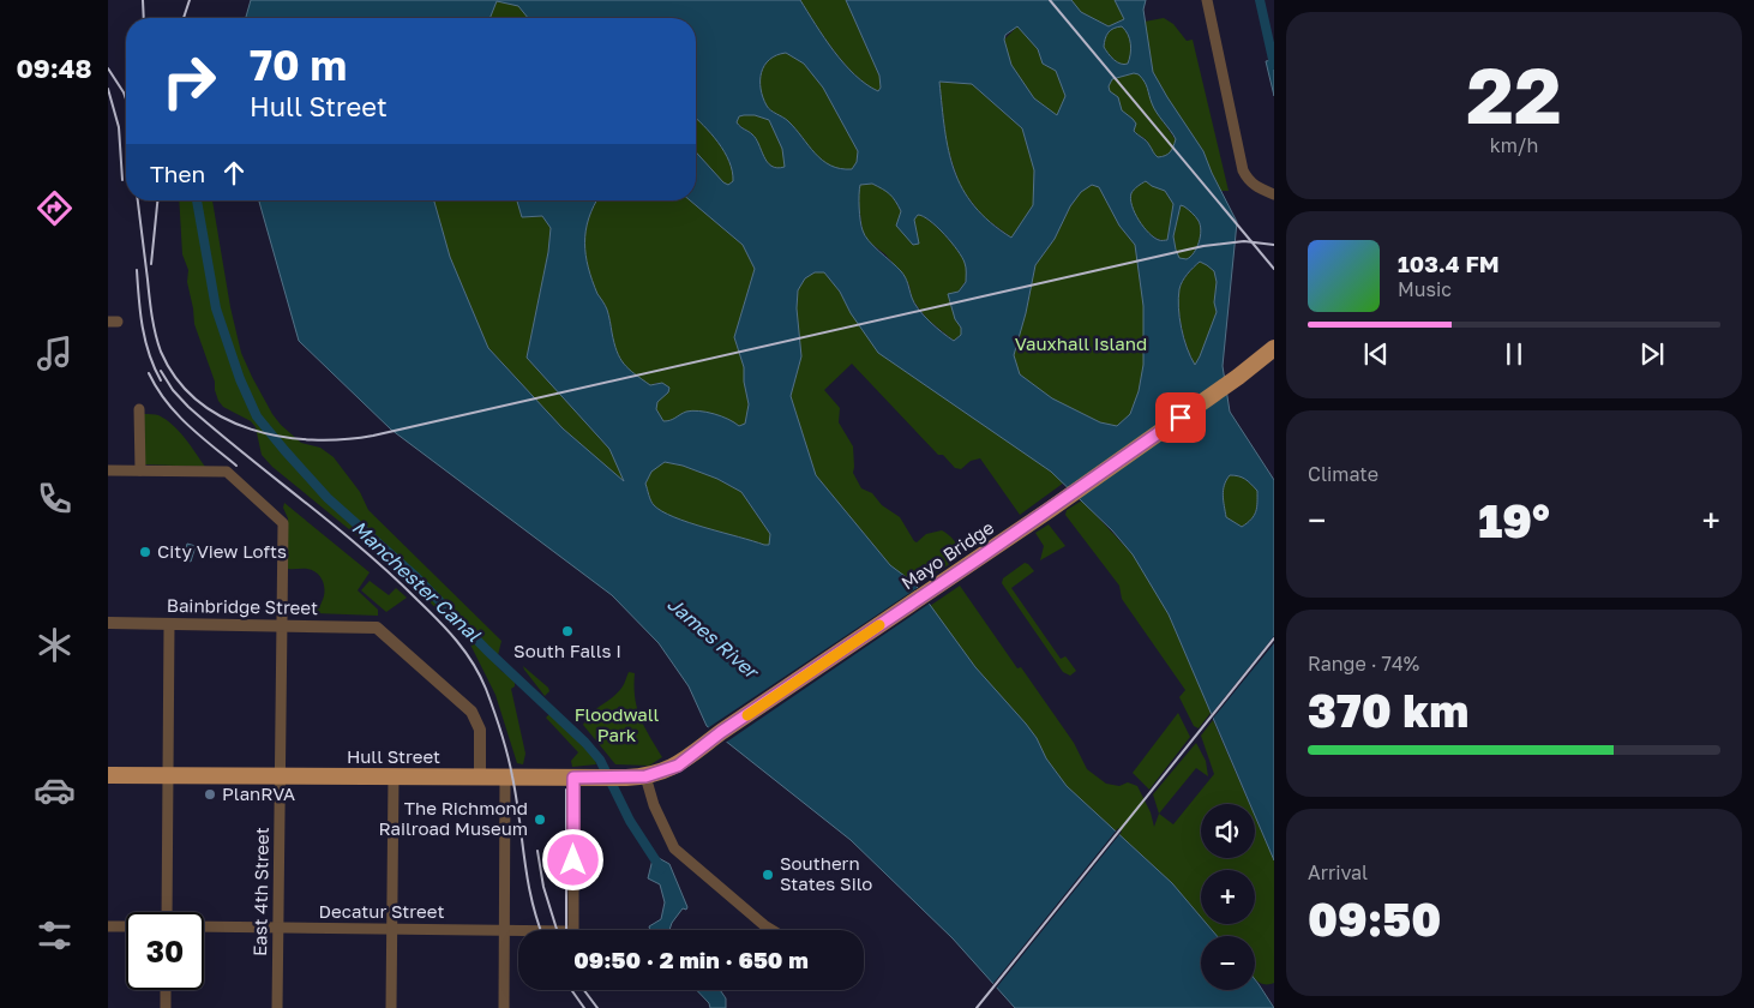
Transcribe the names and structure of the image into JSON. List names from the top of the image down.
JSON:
{
  "streets": {
    "main road": ["Mayo Bridge", "Hull Street"],
    "street": ["Bainbridge Street", "East 4th Street", "Decatur Street"]
  },
  "crossings": [
    ["Mayo Bridge", "Hull Street"],
    ["Bainbridge Street", "Hull Street"],
    ["Bainbridge Street", "East 4th Street"],
    ["Hull Street", "East 4th Street"],
    ["Hull Street", "Decatur Street"],
    ["East 4th Street", "Decatur Street"]
  ],
  "water": ["Manchester Canal", "James River"],
  "parks": ["Vauxhall Island", "Floodwall Park"],
  "places": [
    "City View Lofts",
    "South Falls I",
    "PlanRVA",
    "The Richmond Railroad Museum",
    "Southern States Silo"
  ],
  "page": {
    "tabs": "09:48",
    "tile": [
      ["22", "km/h"],
      "Climate",
      ["Range · 74%", "370 km"],
      ["Arrival", "09:50"]
    ],
    "turn": ["70 m", "Hull Street"],
    "then": "Then",
    "song": ["103.4 FM", "Music"],
    "heat": ["−", "19°", "+"],
    "map_buttons": ["+", "−"],
    "limit": "30",
    "trip": "09:50 · 2 min · 650 m"
  }
}
